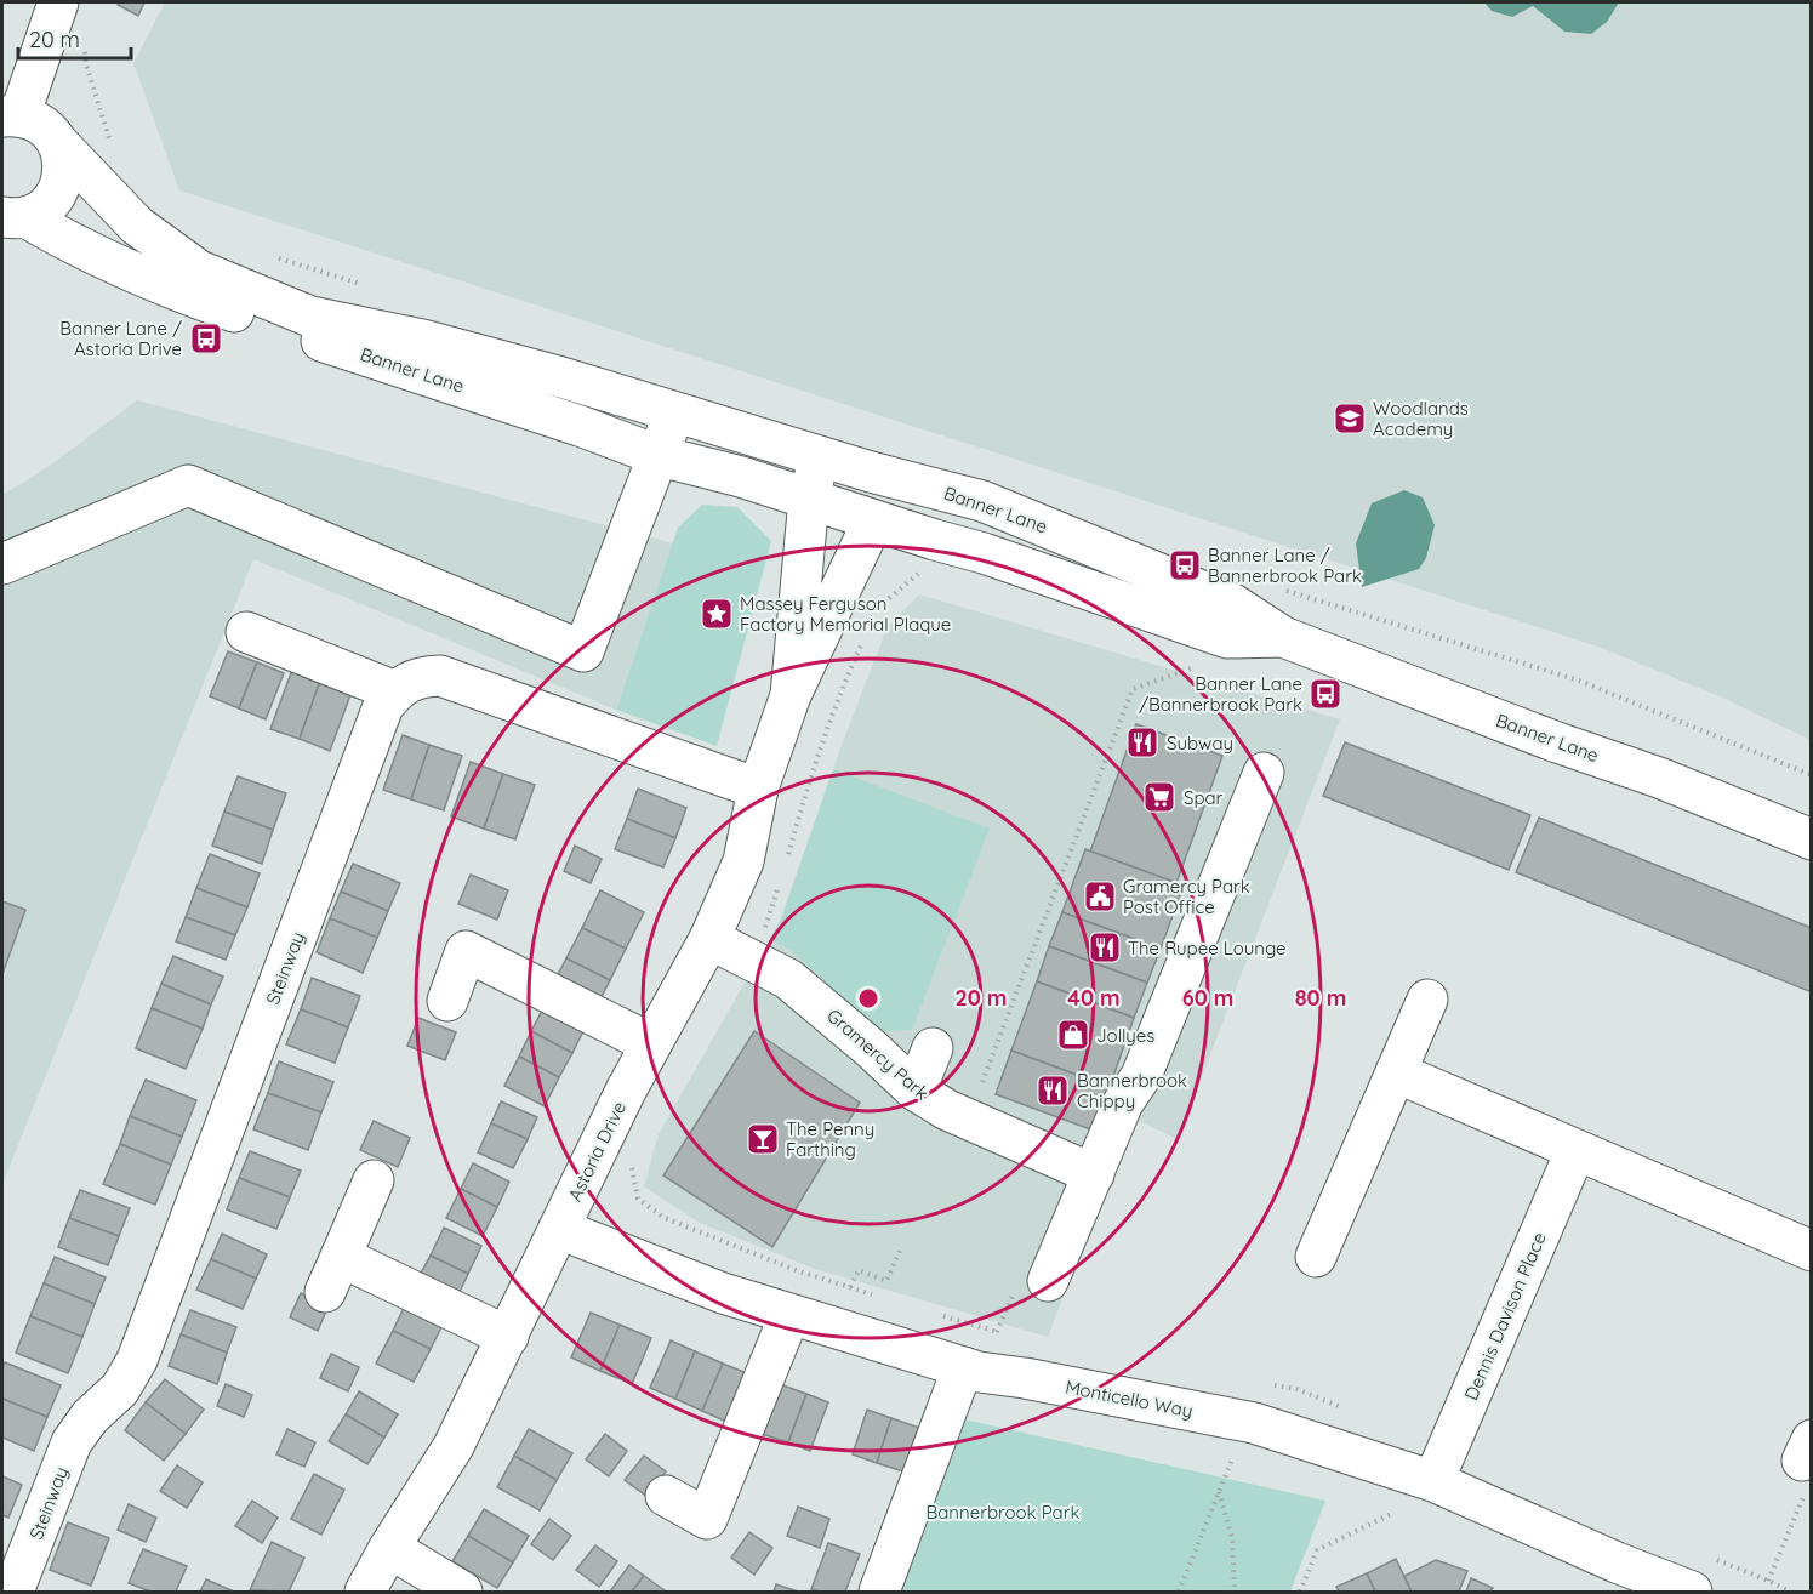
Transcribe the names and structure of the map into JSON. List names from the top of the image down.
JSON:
{
  "streets": {
    "street": [
      "Banner Lane",
      "Steinway",
      "Gramercy Park",
      "Astoria Drive",
      "Dennis Davison Place",
      "Monticello Way"
    ]
  },
  "crossings": [
    ["Banner Lane", "Astoria Drive"],
    ["Gramercy Park", "Astoria Drive"],
    ["Astoria Drive", "Monticello Way"],
    ["Dennis Davison Place", "Monticello Way"]
  ],
  "parks": ["Bannerbrook Park"],
  "places": {
    "bus stop": ["Banner Lane / Astoria Drive", "Banner Lane / Bannerbrook Park", "Banner Lane /Bannerbrook Park"],
    "school or university": ["Woodlands Academy"],
    "place": ["Massey Ferguson Factory Memorial Plaque"],
    "restaurant": ["Subway", "The Rupee Lounge", "Bannerbrook Chippy"],
    "supermarket": ["Spar"],
    "public building": ["Gramercy Park Post Office"],
    "shop": ["Jollyes"],
    "bar": ["The Penny Farthing"]
  },
  "scale_bar": "20 m",
  "rings": [
    "20 m",
    "40 m",
    "60 m",
    "80 m"
  ]
}
